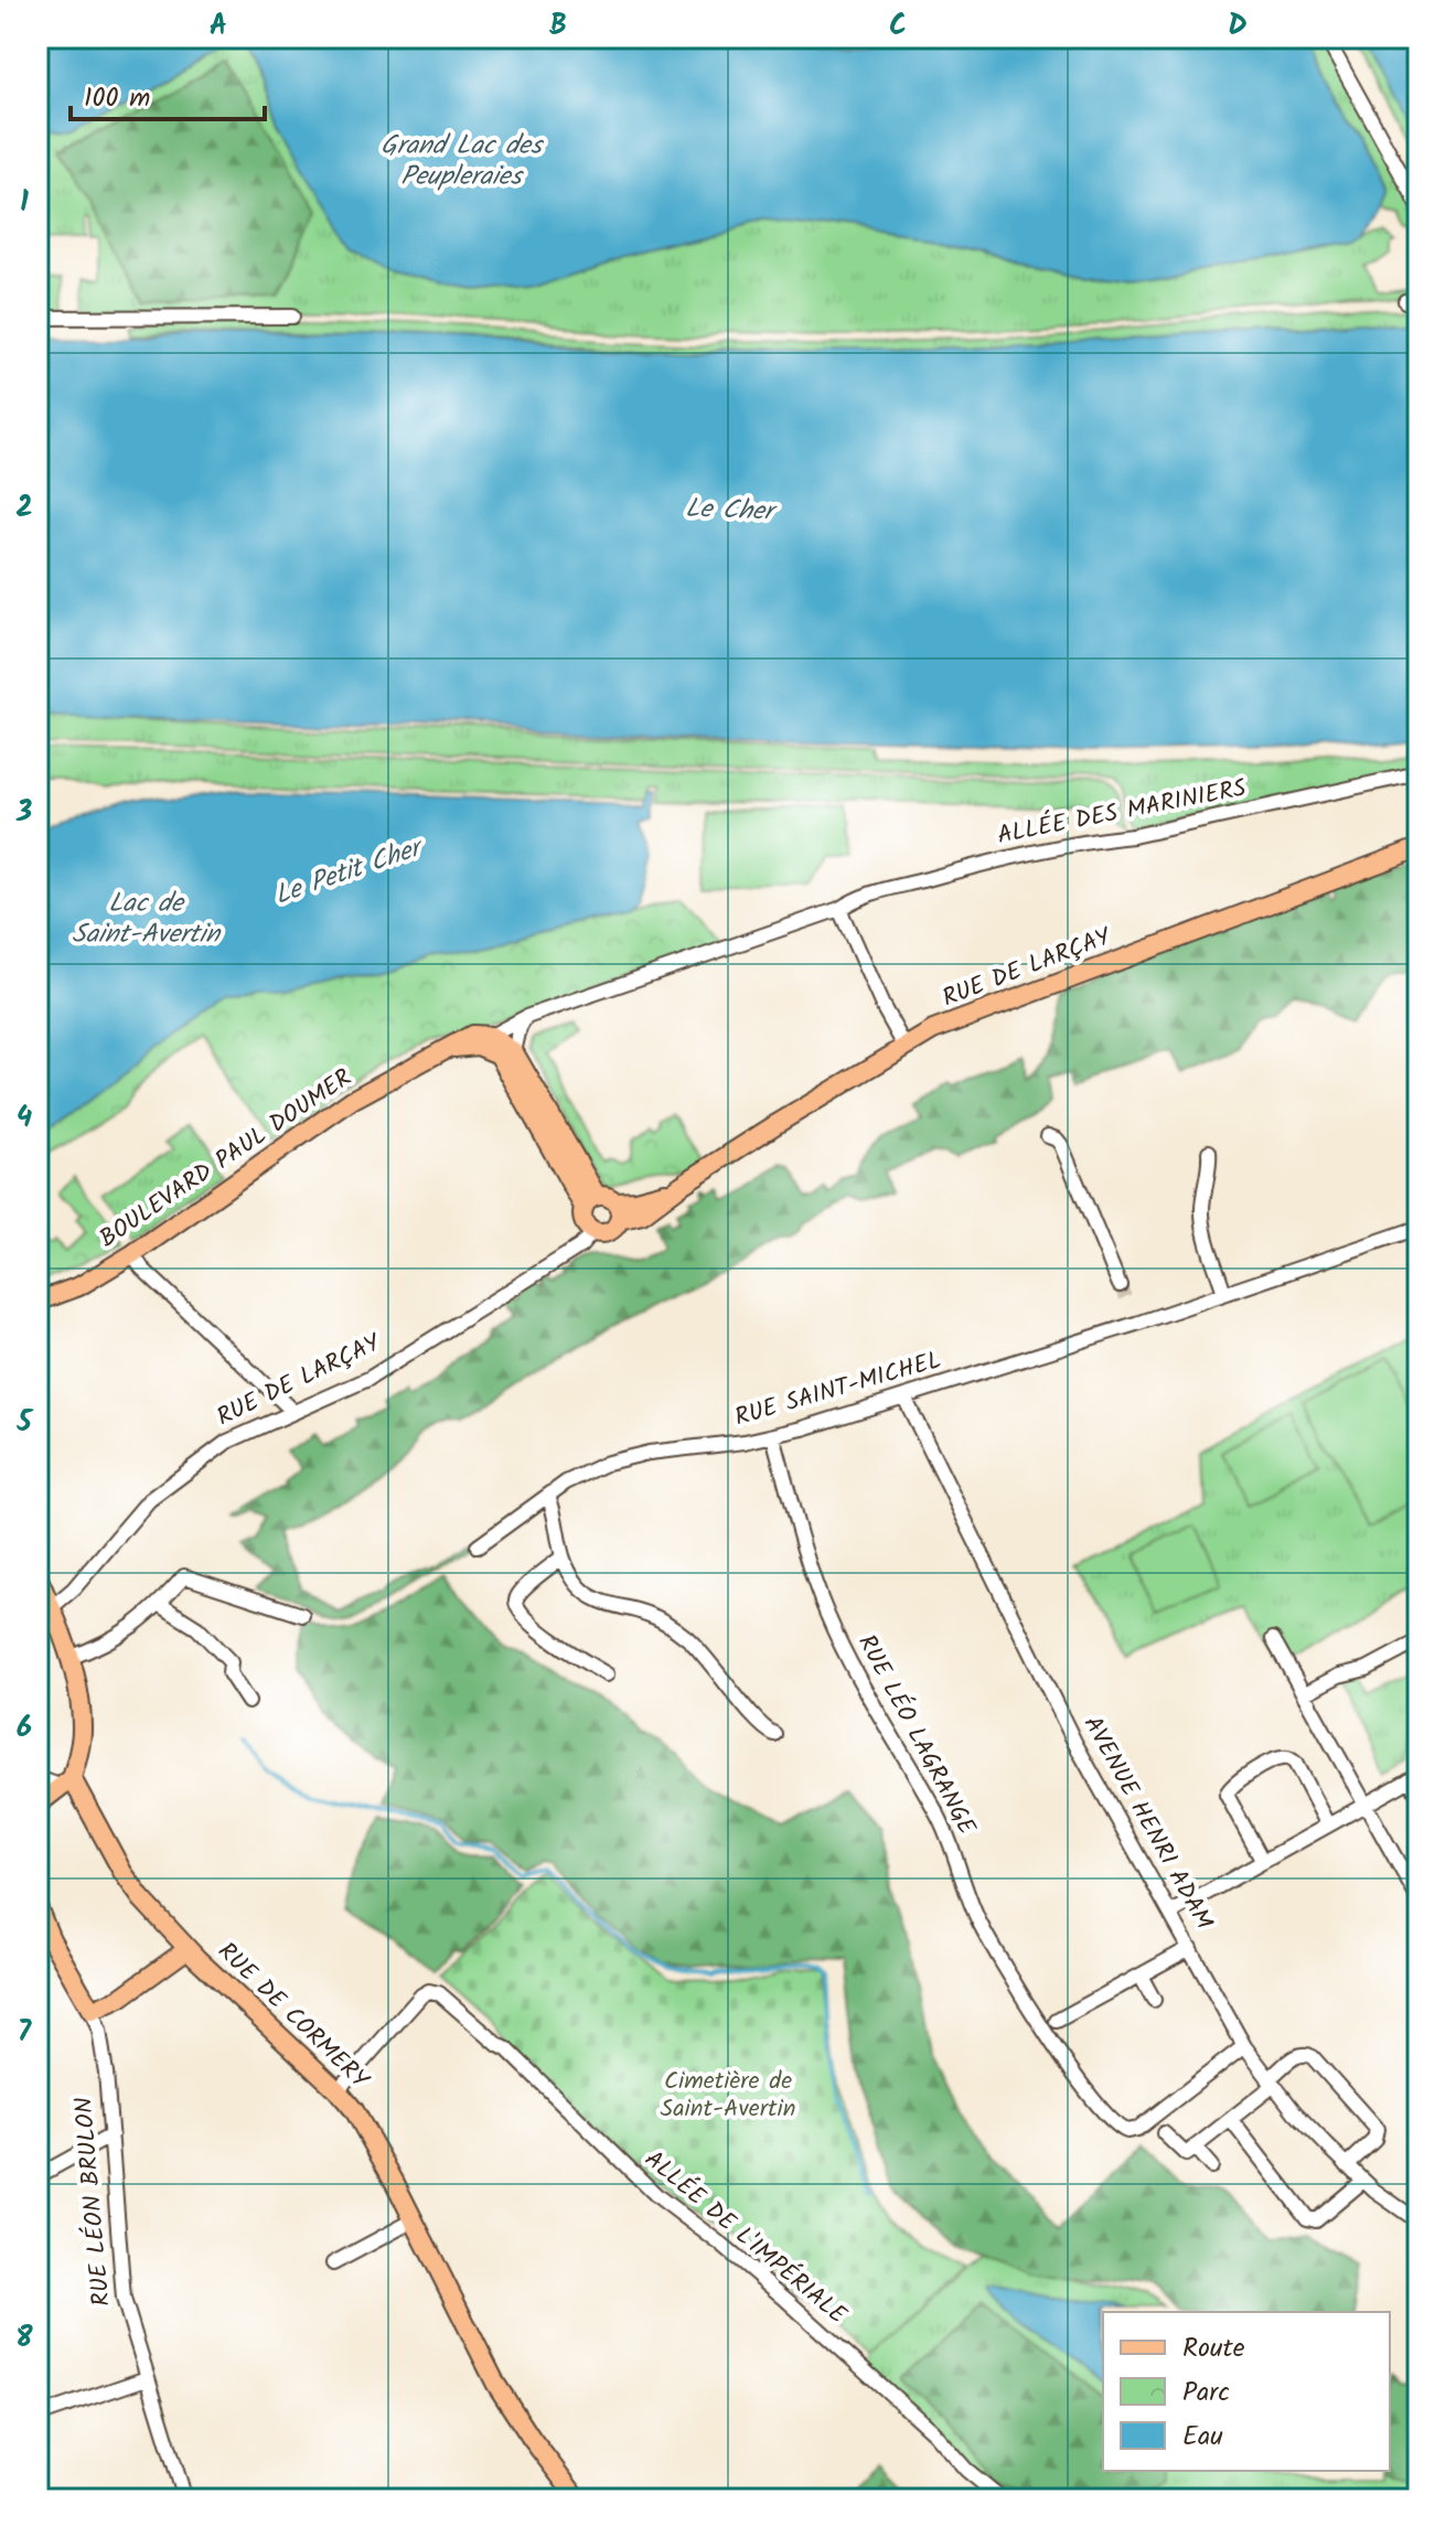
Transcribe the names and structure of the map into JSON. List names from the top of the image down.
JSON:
{
  "streets": {
    "main road": [
      "RUE DE LARÇAY",
      "BOULEVARD PAUL DOUMER",
      "RUE DE CORMERY",
      "RUE LÉON BRULON"
    ],
    "street": [
      "ALLÉE DES MARINIERS",
      "RUE SAINT-MICHEL",
      "RUE LÉO LAGRANGE",
      "AVENUE HENRI ADAM",
      "ALLÉE DE L'IMPÉRIALE"
    ]
  },
  "crossings": [
    ["ALLÉE DES MARINIERS", "BOULEVARD PAUL DOUMER"],
    ["RUE SAINT-MICHEL", "RUE LÉO LAGRANGE"],
    ["RUE SAINT-MICHEL", "AVENUE HENRI ADAM"],
    ["RUE LÉO LAGRANGE", "AVENUE HENRI ADAM"],
    ["RUE DE CORMERY", "ALLÉE DE L'IMPÉRIALE"]
  ],
  "water": [
    "Grand Lac des Peupleraies",
    "Le Cher",
    "Le Petit Cher",
    "Lac de Saint-Avertin"
  ],
  "parks": ["Cimetière de Saint-Avertin"],
  "legend": ["Route", "Parc", "Eau"],
  "scale_bar": "100 m",
  "grid": {
    "columns": [
      "A",
      "B",
      "C",
      "D"
    ],
    "rows": [
      "1",
      "2",
      "3",
      "4",
      "5",
      "6",
      "7",
      "8"
    ]
  }
}
